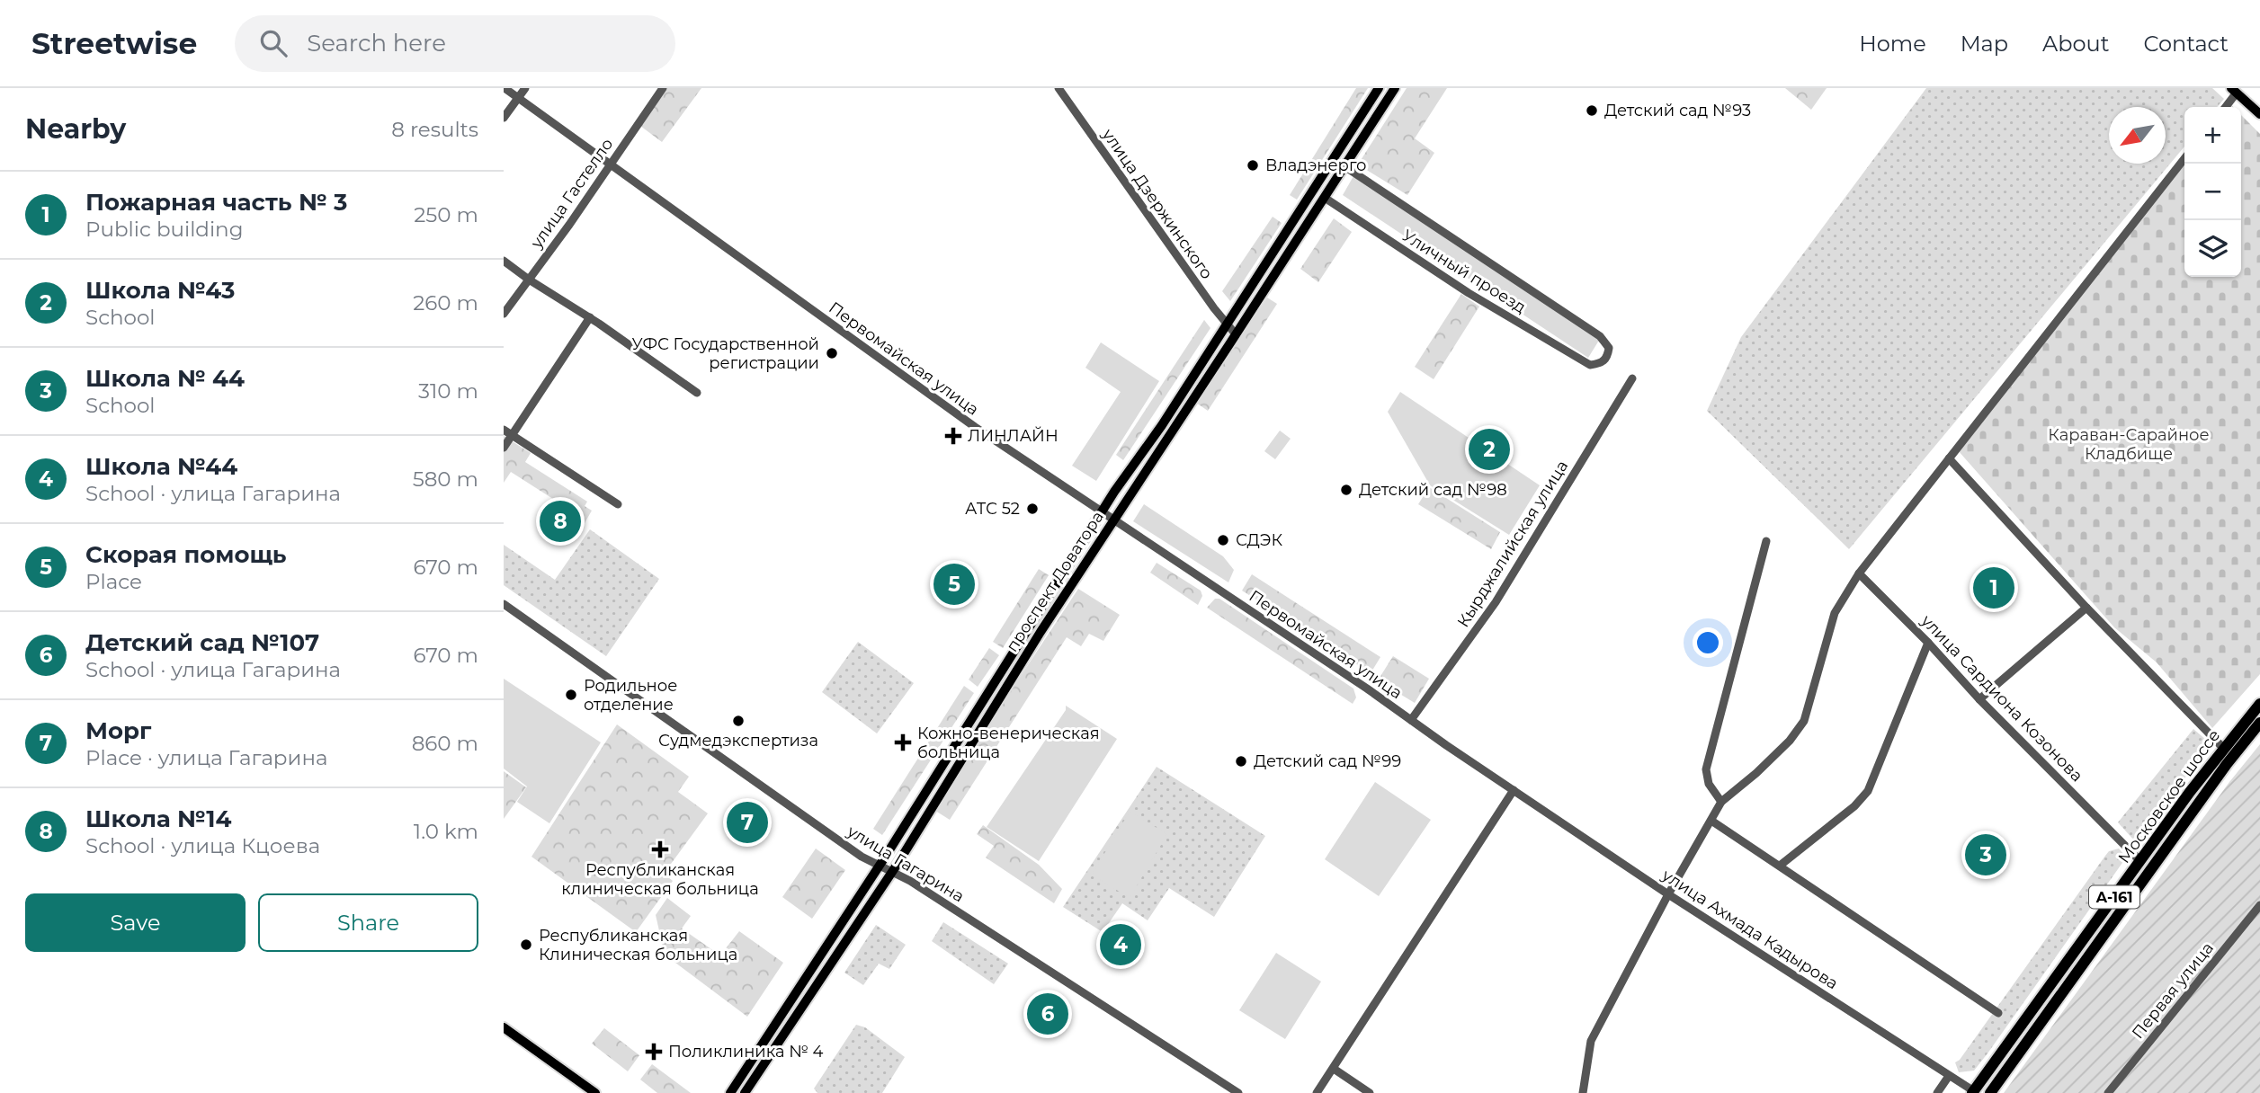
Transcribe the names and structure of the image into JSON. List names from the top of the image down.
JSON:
{
  "streets": {
    "highway": ["Московское шоссе", "А-161"],
    "main road": ["проспект Доватора"],
    "street": [
      "улица Гастелло",
      "улица Дзержинского",
      "Уличный проезд",
      "Первомайская улица",
      "Кырджалийская улица",
      "улица Сардиона Козонова",
      "улица Гагарина",
      "улица Ахмада Кадырова",
      "Первая улица"
    ]
  },
  "crossings": [
    ["улица Гастелло", "Первомайская улица"],
    ["улица Дзержинского", "проспект Доватора"],
    ["Уличный проезд", "проспект Доватора"],
    ["Первомайская улица", "Кырджалийская улица"],
    ["Первомайская улица", "проспект Доватора"],
    ["Первомайская улица", "улица Ахмада Кадырова"],
    ["проспект Доватора", "улица Гагарина"],
    ["улица Сардиона Козонова", "Московское шоссе"],
    ["Московское шоссе", "улица Ахмада Кадырова"]
  ],
  "parks": ["Караван-Сарайное Кладбище"],
  "places": {
    "other": [
      "Детский сад №93",
      "Владэнерго",
      "УФС Государственной регистрации",
      "Детский сад №98",
      "АТС 52",
      "СДЭК",
      "Родильное отделение",
      "Судмедэкспертиза",
      "Детский сад №99",
      "Республиканская Клиническая больница"
    ],
    "health": [
      "ЛИНЛАЙН",
      "Кожно-венерическая больница",
      "Республиканская клиническая больница",
      "Поликлиника № 4"
    ]
  },
  "north": "bottom left",
  "page": {
    "header": "Streetwise",
    "search": "Search here",
    "nav": [
      "Home",
      "Map",
      "About",
      "Contact"
    ],
    "heading": ["Nearby", "8 results"],
    "map_buttons": ["+", "−"],
    "list": [
      {
        "mark": "1",
        "name": "Пожарная часть № 3",
        "note": "Public building",
        "value": "250 m"
      },
      {
        "mark": "2",
        "name": "Школа №43",
        "note": "School",
        "value": "260 m"
      },
      {
        "mark": "3",
        "name": "Школа № 44",
        "note": "School",
        "value": "310 m"
      },
      {
        "mark": "4",
        "name": "Школа №44",
        "note": "School · улица Гагарина",
        "value": "580 m"
      },
      {
        "mark": "5",
        "name": "Скорая помощь",
        "note": "Place",
        "value": "670 m"
      },
      {
        "mark": "6",
        "name": "Детский сад №107",
        "note": "School · улица Гагарина",
        "value": "670 m"
      },
      {
        "mark": "7",
        "name": "Морг",
        "note": "Place · улица Гагарина",
        "value": "860 m"
      },
      {
        "mark": "8",
        "name": "Школа №14",
        "note": "School · улица Кцоева",
        "value": "1.0 km"
      }
    ],
    "pins": [
      "2",
      "8",
      "5",
      "1",
      "7",
      "3",
      "4",
      "6"
    ],
    "buttons": ["Save", "Share"]
  }
}
